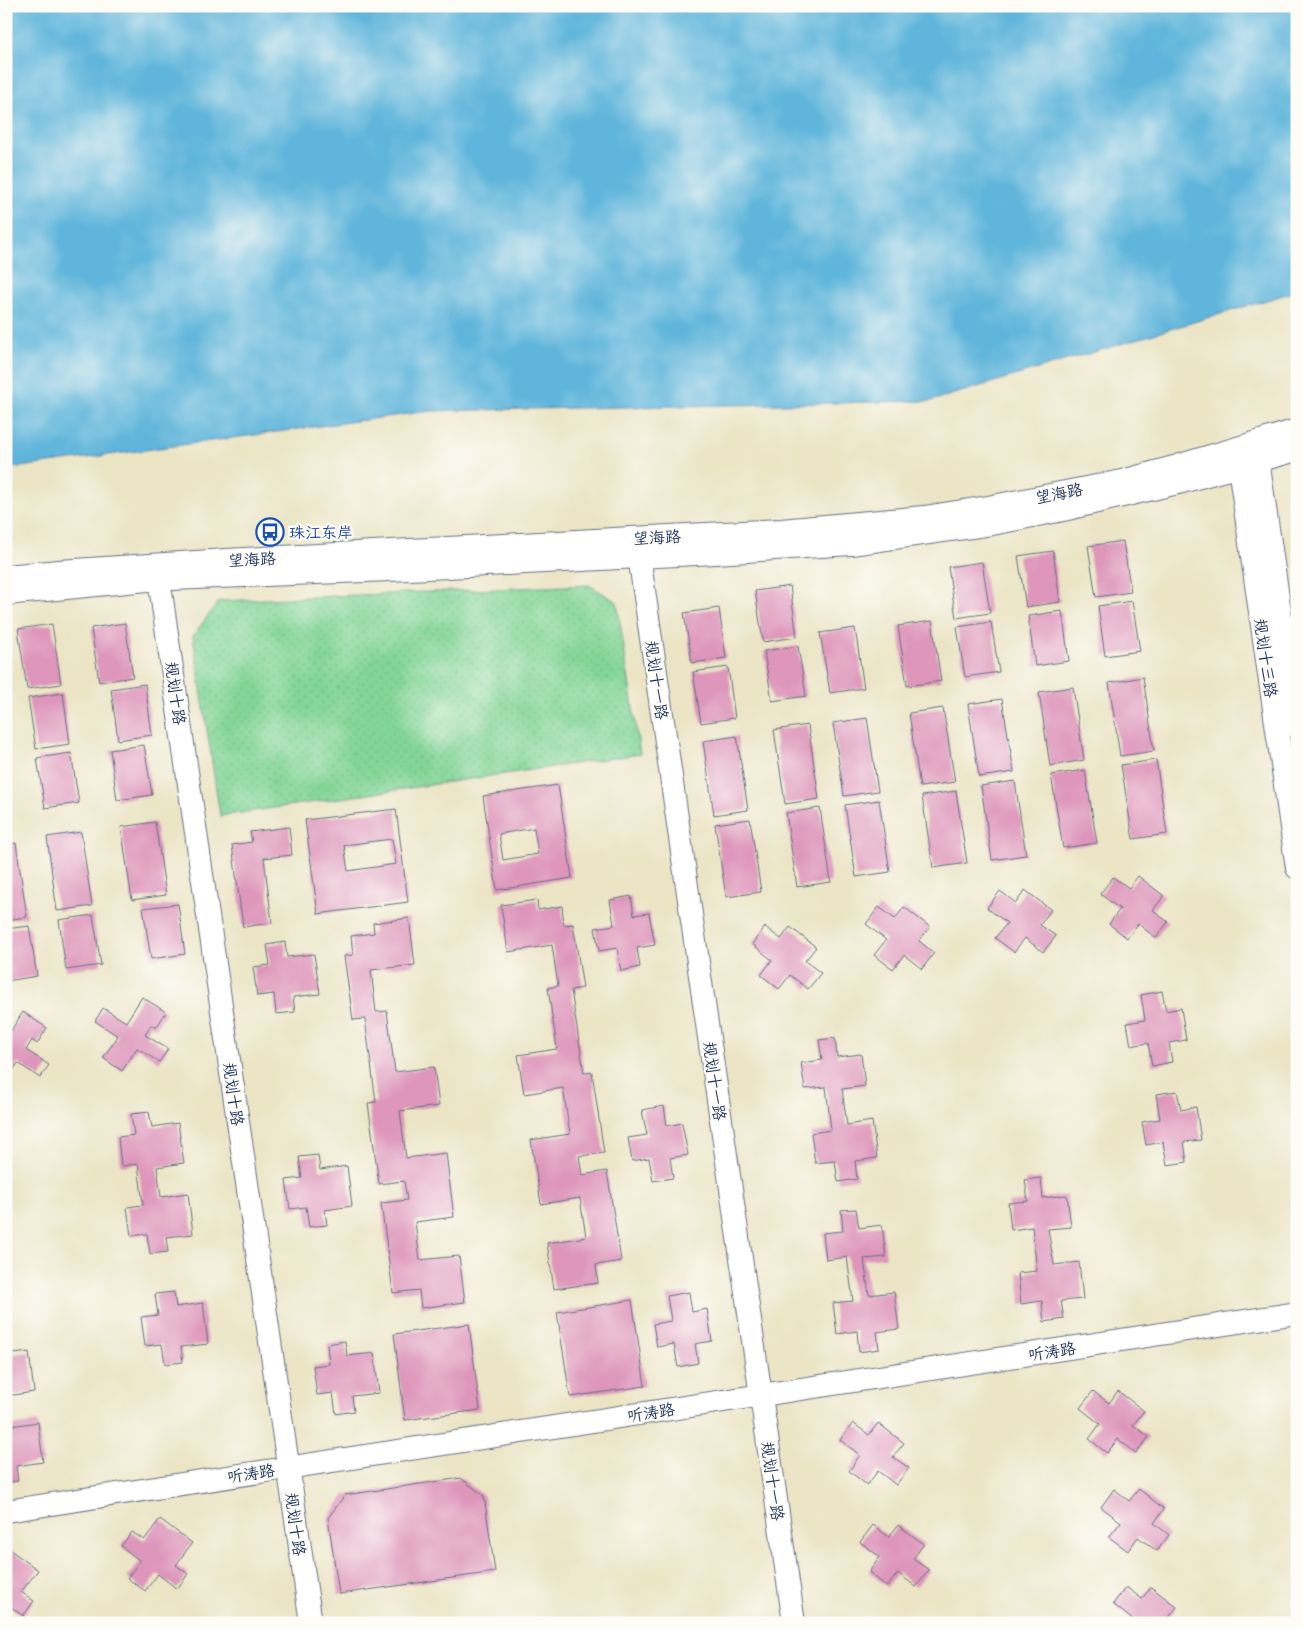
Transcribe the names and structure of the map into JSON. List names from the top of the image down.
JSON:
{
  "streets": {
    "street": [
      "望海路",
      "规划十三路",
      "规划十一路",
      "规划十路",
      "听涛路"
    ]
  },
  "crossings": [
    ["望海路", "规划十三路"],
    ["望海路", "规划十一路"],
    ["望海路", "规划十路"],
    ["规划十一路", "听涛路"],
    ["规划十路", "听涛路"]
  ],
  "places": {
    "bus stop": ["珠江东岸"]
  }
}
